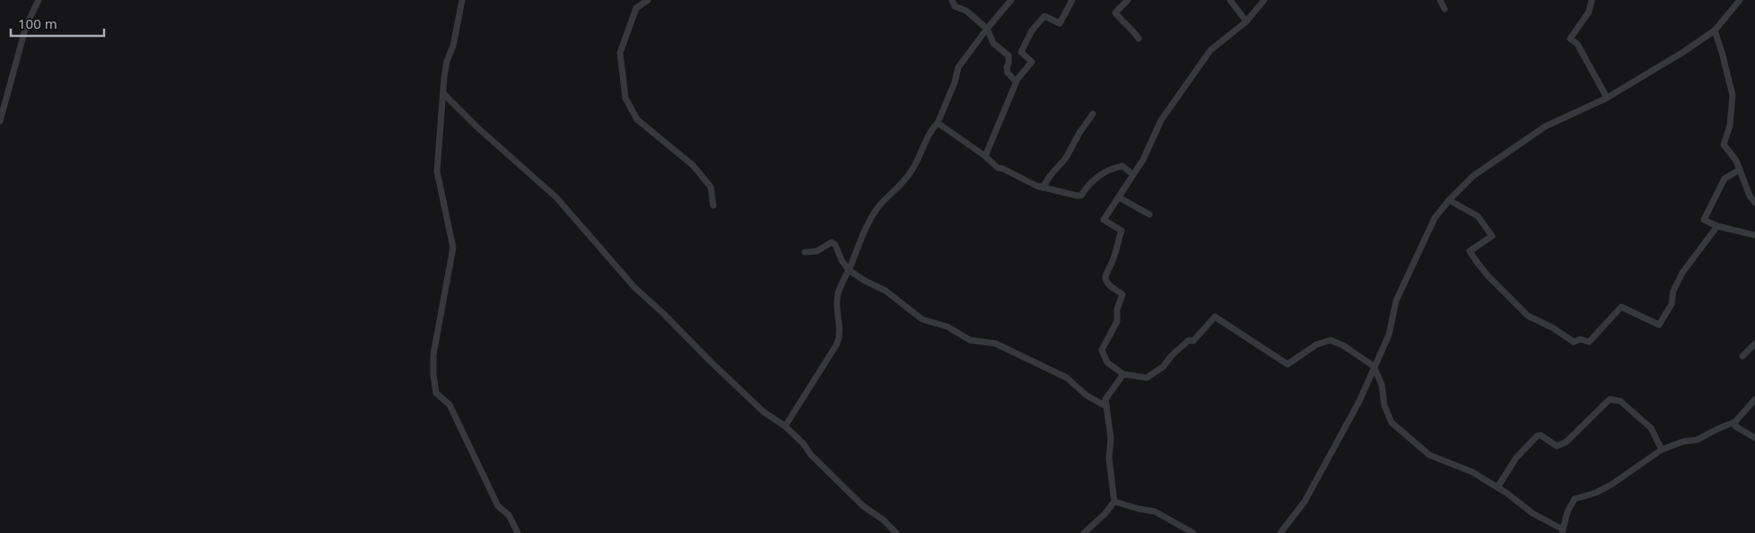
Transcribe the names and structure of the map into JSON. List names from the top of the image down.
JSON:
{
  "scale_bar": "100 m"
}
